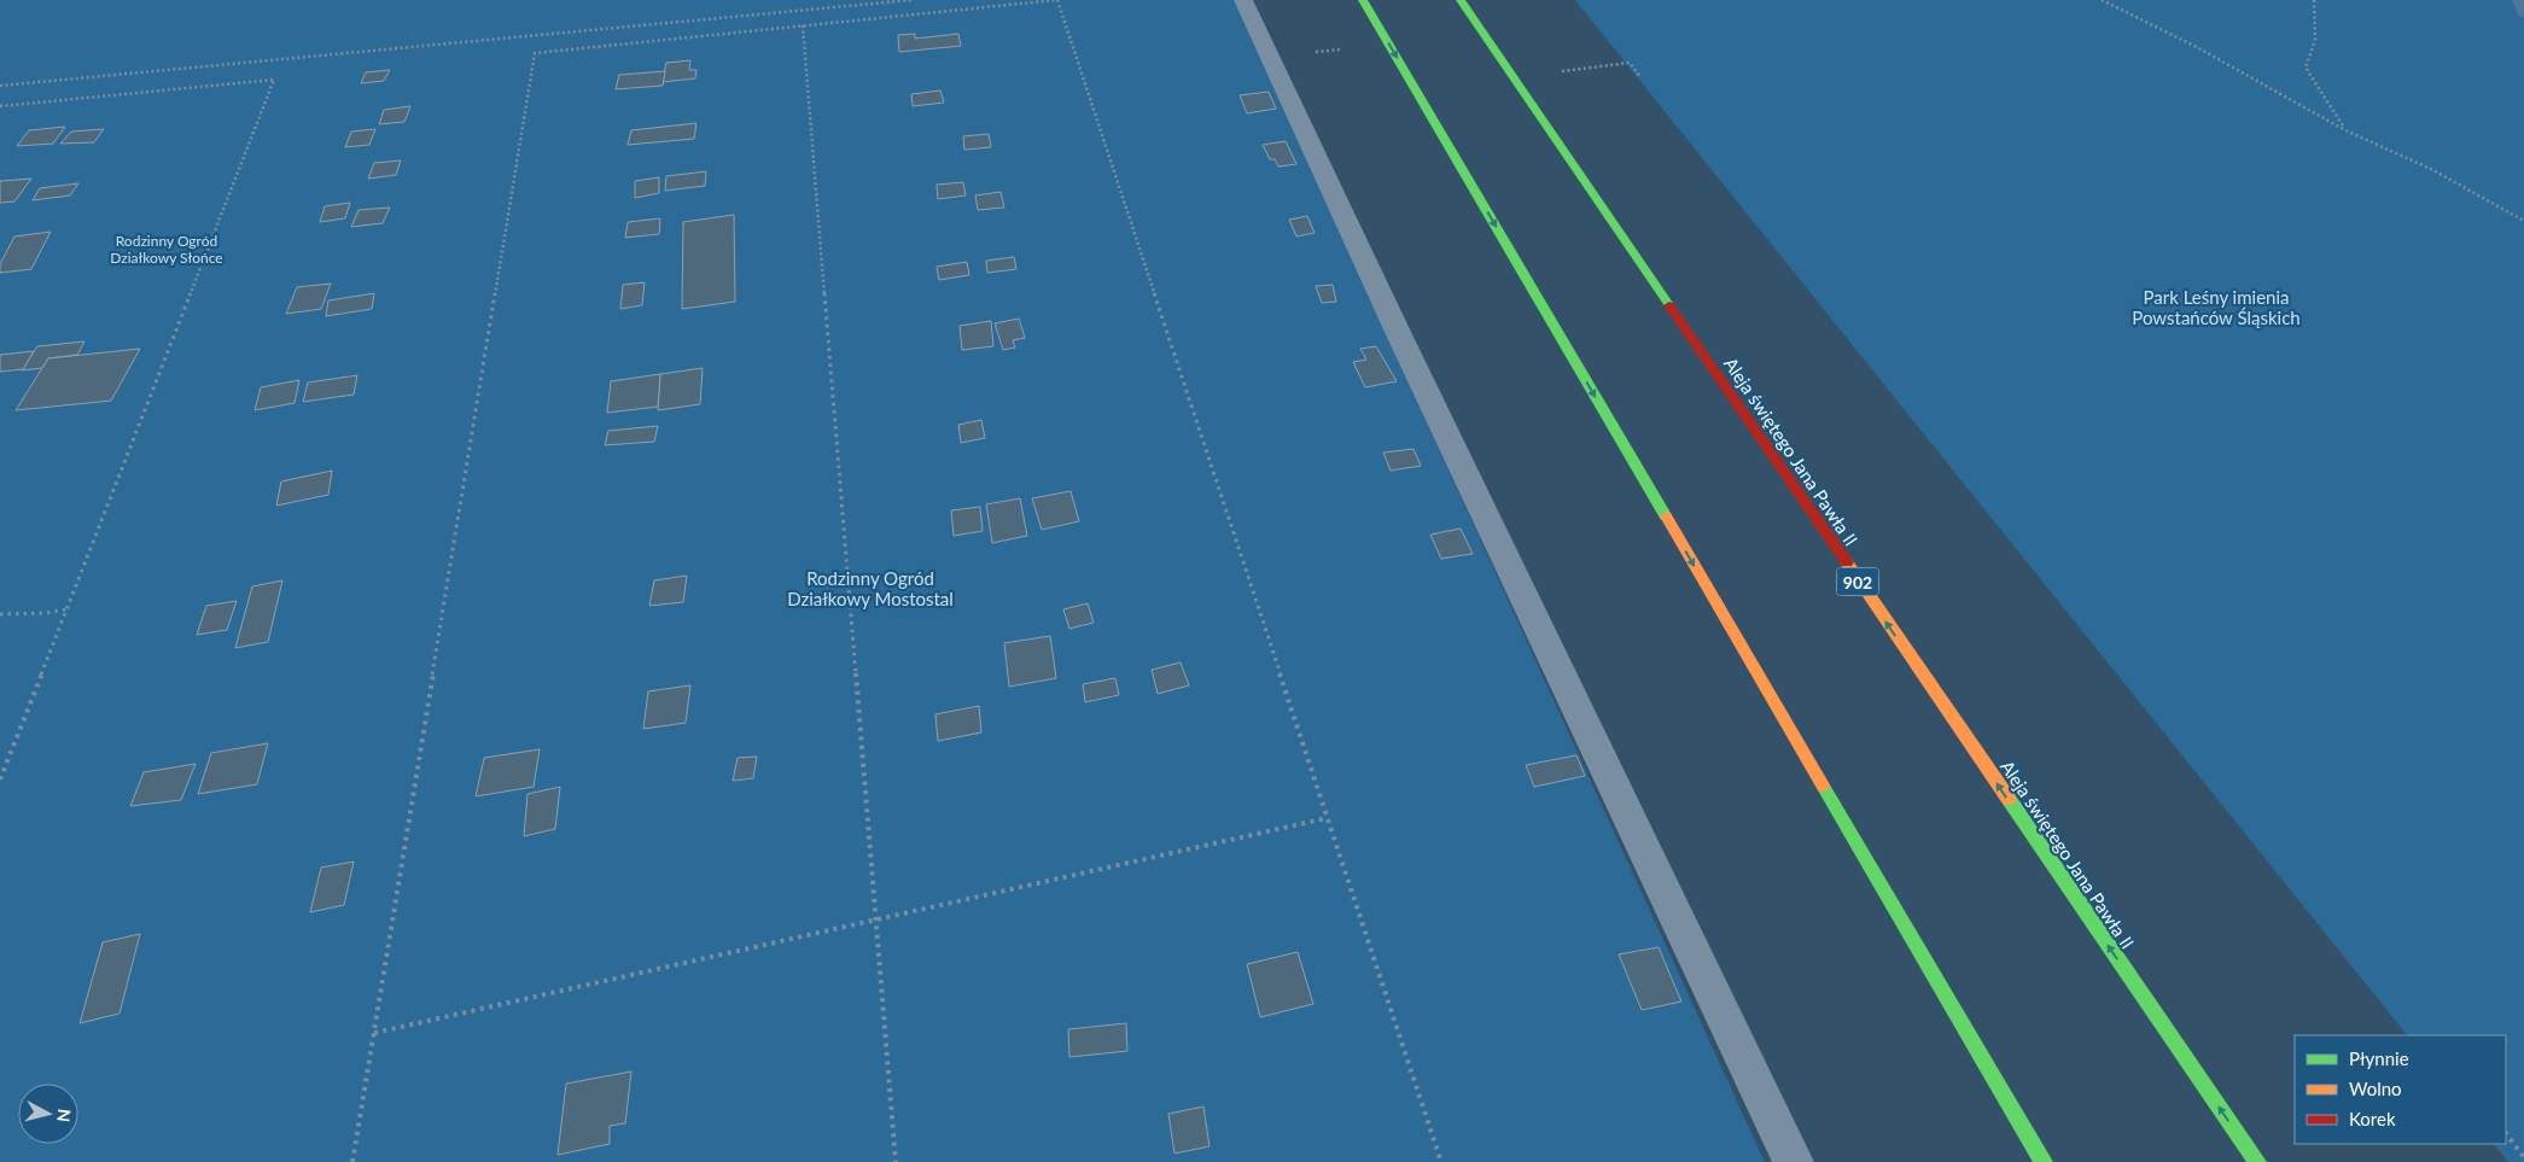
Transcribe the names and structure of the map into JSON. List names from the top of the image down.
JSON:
{
  "streets": {
    "main road": ["Aleja świętego Jana Pawła II", "902"]
  },
  "parks": ["Rodzinny Ogród Działkowy Słońce", "Park Leśny imienia Powstańców Śląskich", "Rodzinny Ogród Działkowy Mostostal"],
  "legend": ["Płynnie", "Wolno", "Korek"],
  "north": "right"
}
